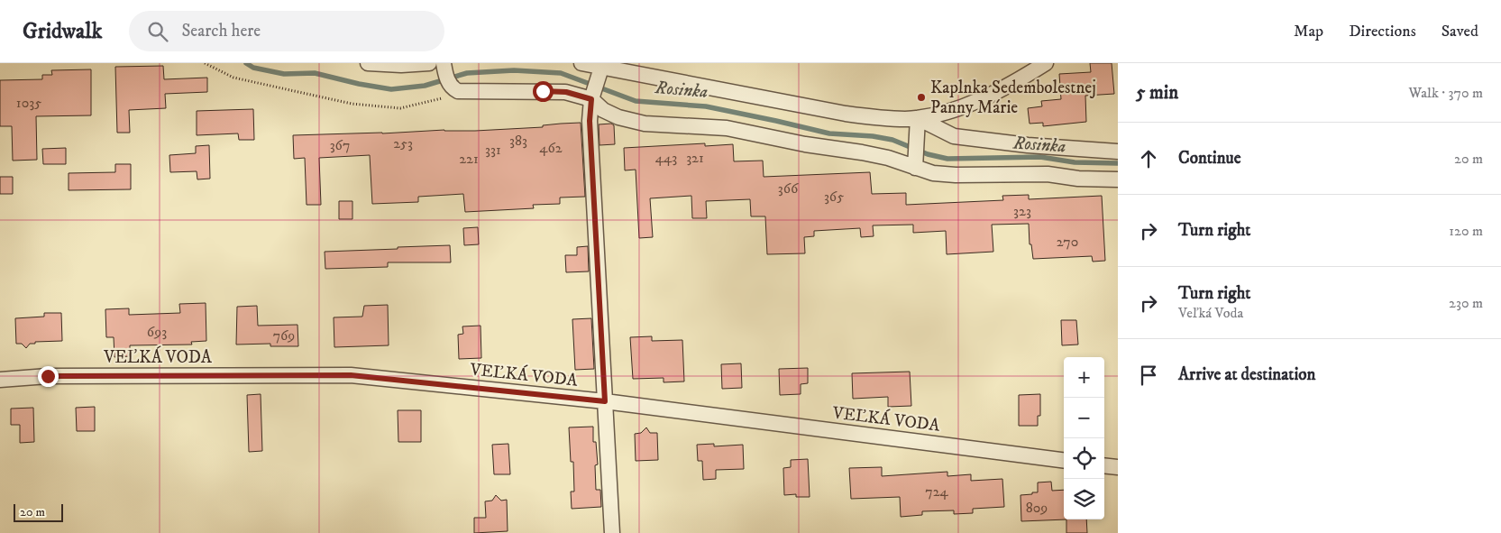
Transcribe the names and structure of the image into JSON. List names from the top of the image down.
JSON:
{
  "streets": {
    "street": ["VEĽKÁ VODA"]
  },
  "water": ["Rosinka"],
  "places": ["Kaplnka Sedembolestnej Panny Márie"],
  "house_numbers": [
    "1035",
    "383",
    "253",
    "367",
    "462",
    "331",
    "443",
    "321",
    "221",
    "366",
    "365",
    "323",
    "270",
    "693",
    "769",
    "724",
    "809"
  ],
  "scale_bar": "20 m",
  "page": {
    "header": "Gridwalk",
    "search": "Search here",
    "nav": ["Map", "Directions", "Saved"],
    "heading": ["5 min", "Walk · 370 m"],
    "list": [
      ["Continue", "20 m"],
      ["Turn right", "120 m"],
      ["Turn right", "Veľká Voda", "230 m"],
      "Arrive at destination"
    ],
    "map_buttons": ["+", "−"],
    "scale": "20 m"
  }
}
